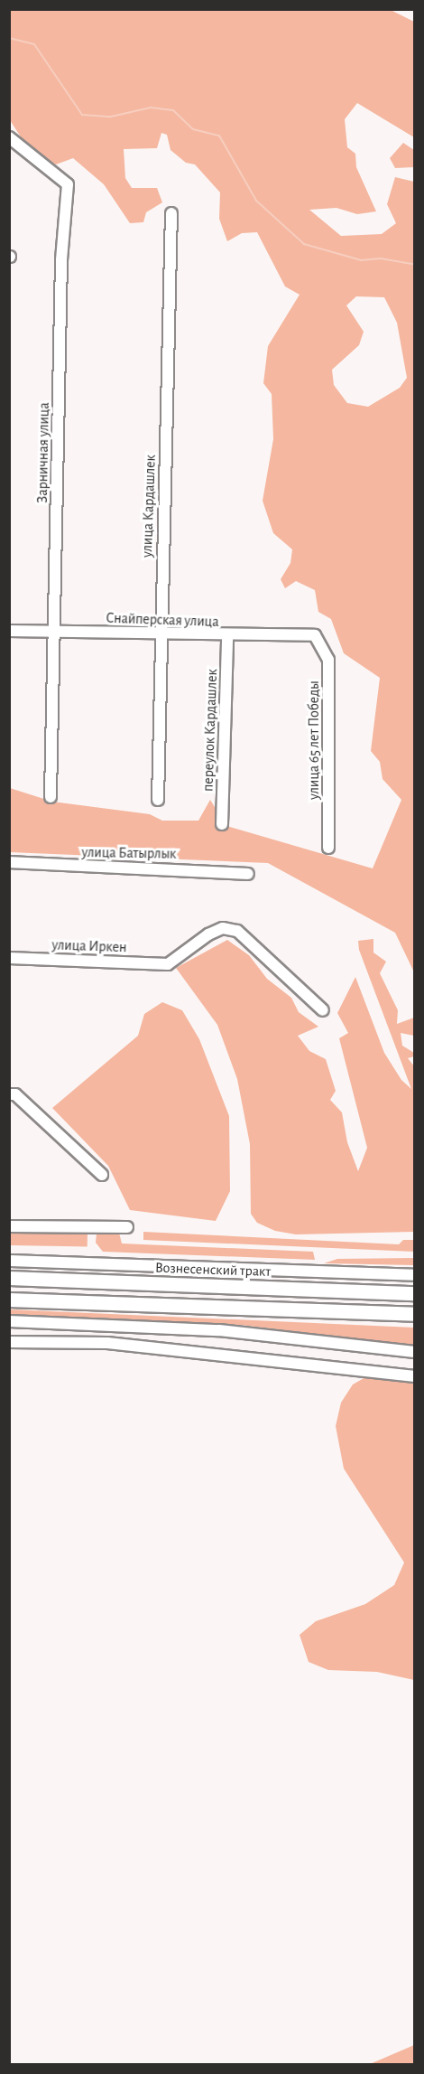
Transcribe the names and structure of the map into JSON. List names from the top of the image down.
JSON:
{
  "streets": {
    "main road": ["Вознесенский тракт"],
    "street": [
      "Зарничная улица",
      "улица Кардашлек",
      "Снайперская улица",
      "переулок Кардашлек",
      "улица 65 лет Победы",
      "улица Батырлык",
      "улица Иркен"
    ]
  },
  "crossings": [
    ["Зарничная улица", "Снайперская улица"],
    ["улица Кардашлек", "Снайперская улица"],
    ["Снайперская улица", "переулок Кардашлек"],
    ["Снайперская улица", "улица 65 лет Победы"]
  ]
}
